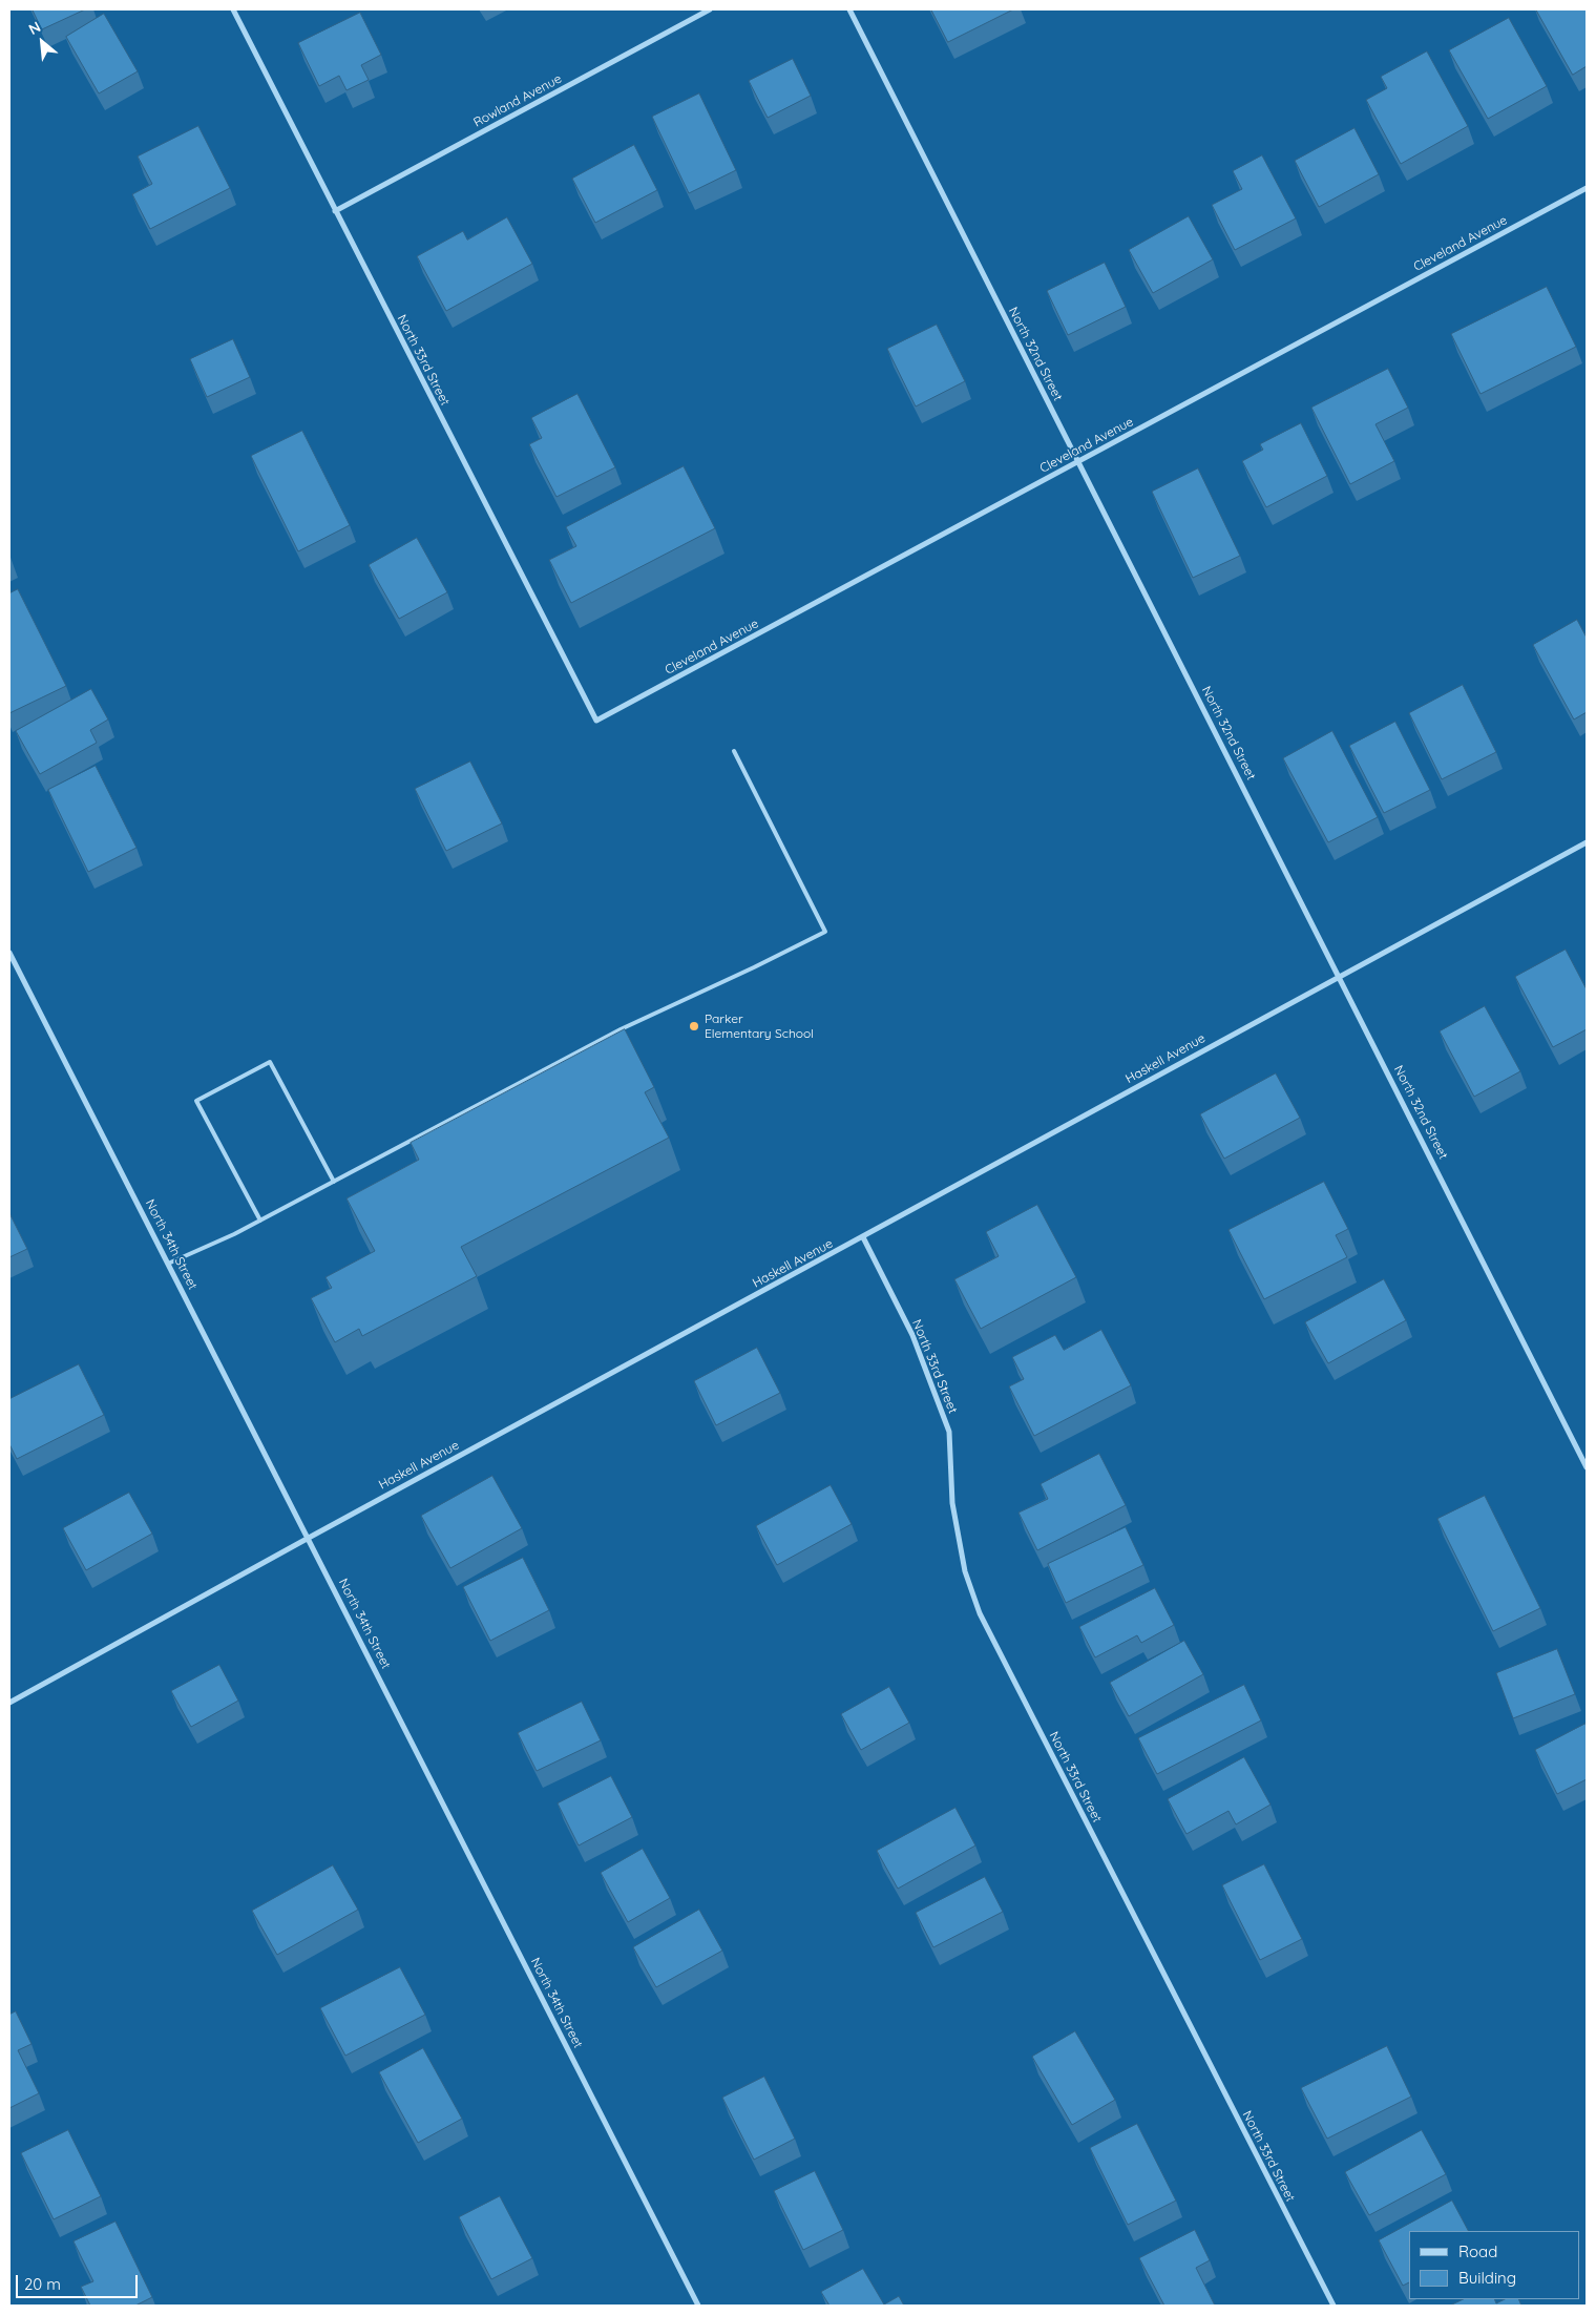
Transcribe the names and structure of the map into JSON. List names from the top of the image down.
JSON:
{
  "streets": {
    "street": [
      "Rowland Avenue",
      "Cleveland Avenue",
      "North 32nd Street",
      "North 33rd Street",
      "Haskell Avenue",
      "North 34th Street"
    ]
  },
  "crossings": [
    ["Rowland Avenue", "North 33rd Street"],
    ["Cleveland Avenue", "North 32nd Street"],
    ["Cleveland Avenue", "North 33rd Street"],
    ["North 32nd Street", "Haskell Avenue"],
    ["North 33rd Street", "Haskell Avenue"],
    ["Haskell Avenue", "North 34th Street"]
  ],
  "places": ["Parker Elementary School"],
  "legend": ["Road", "Building"],
  "scale_bar": "20 m",
  "north": "top left"
}
